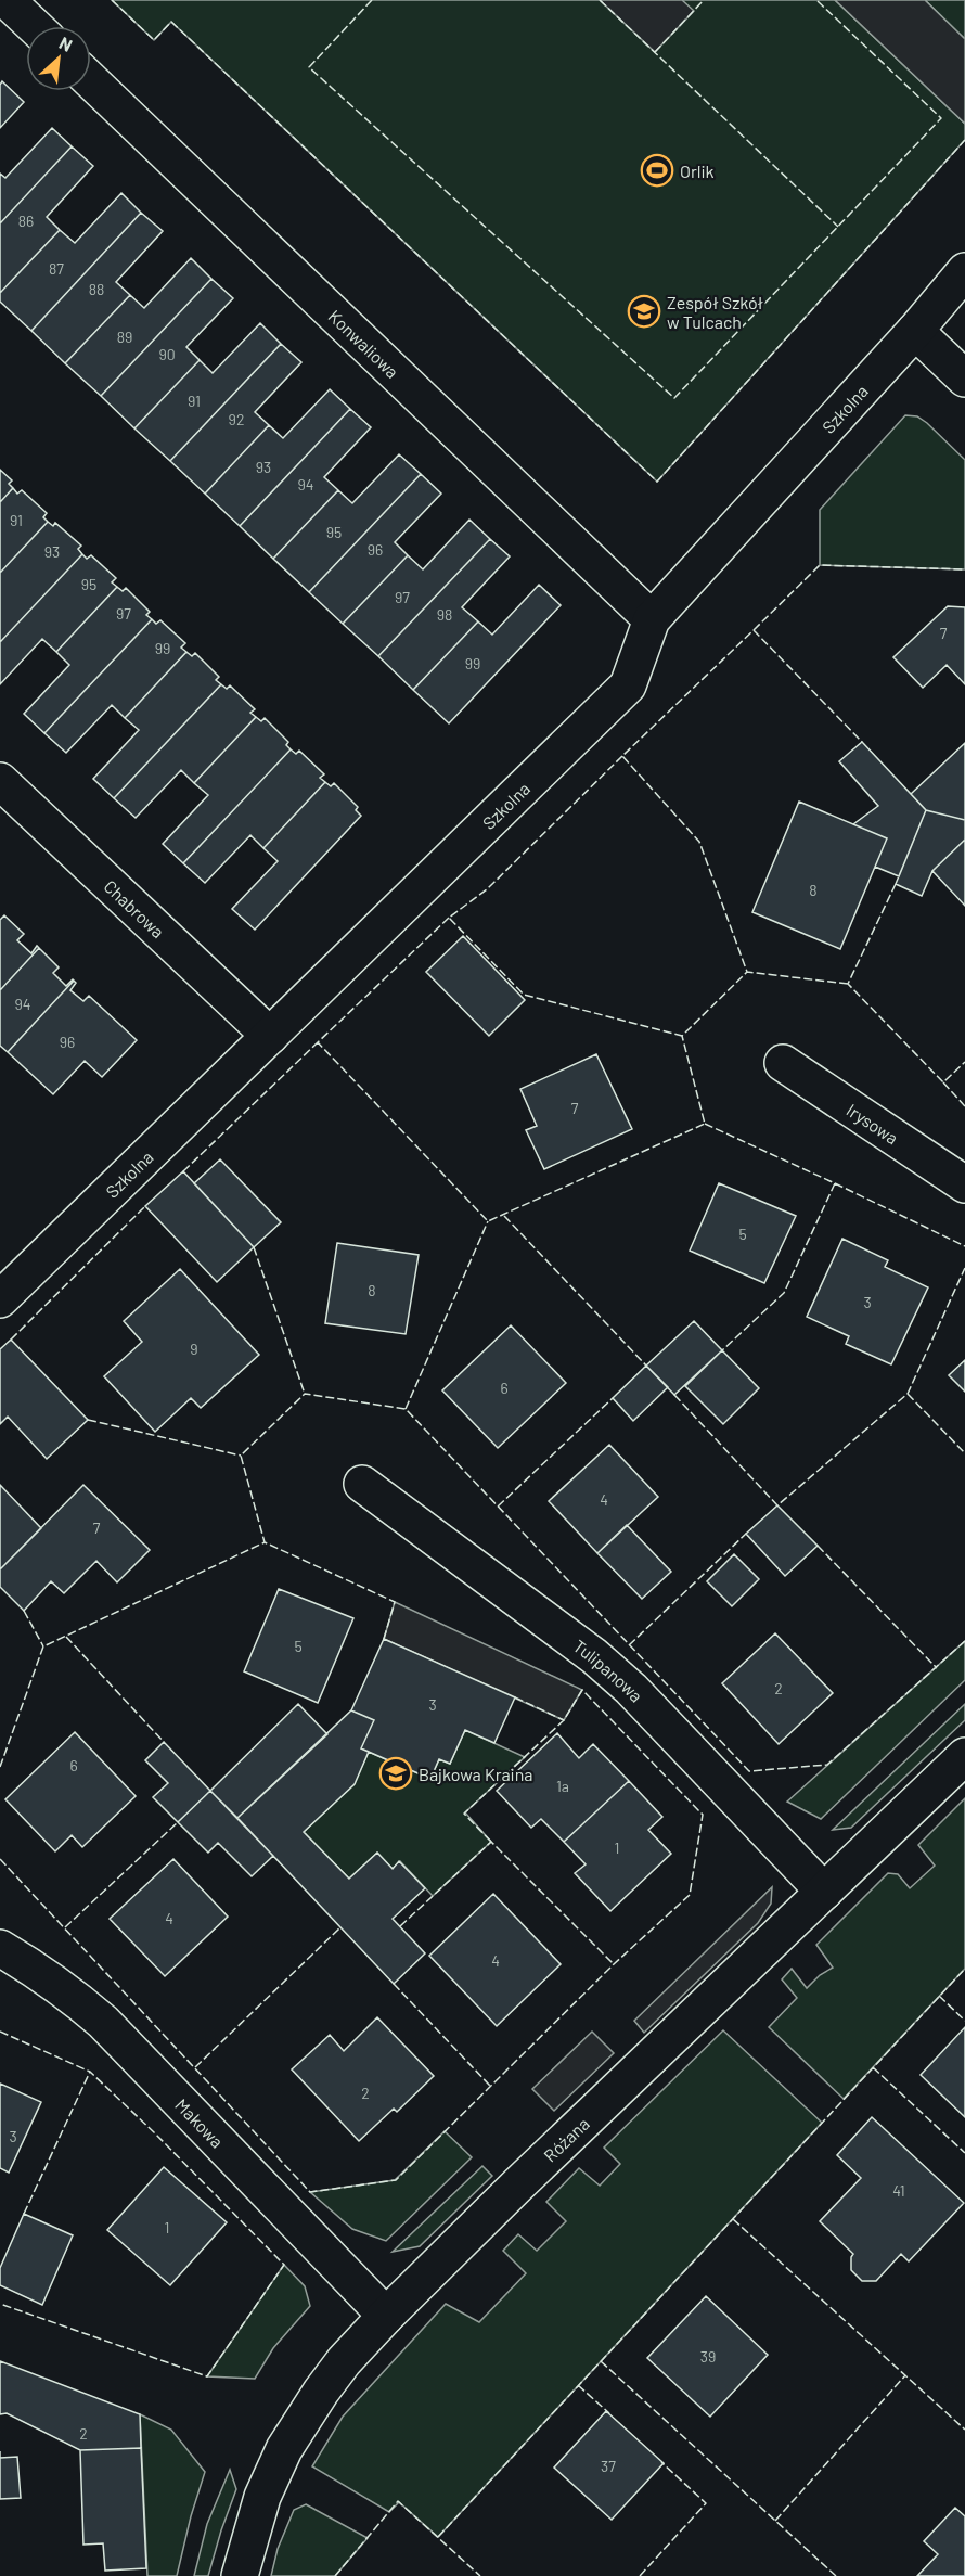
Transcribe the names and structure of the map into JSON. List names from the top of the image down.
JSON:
{
  "streets": {
    "street": [
      "Konwaliowa",
      "Szkolna",
      "Chabrowa",
      "Irysowa",
      "Tulipanowa",
      "Makowa",
      "Różana"
    ]
  },
  "crossings": [
    ["Konwaliowa", "Szkolna"],
    ["Szkolna", "Chabrowa"],
    ["Tulipanowa", "Różana"],
    ["Makowa", "Różana"]
  ],
  "places": {
    "sports": ["Orlik"],
    "school or university": ["Zespół Szkół w Tulcach", "Bajkowa Kraina"]
  },
  "house_numbers": [
    "86",
    "87",
    "88",
    "89",
    "90",
    "91",
    "92",
    "93",
    "94",
    "91",
    "95",
    "96",
    "93",
    "95",
    "97",
    "97",
    "98",
    "7",
    "99",
    "99",
    "8",
    "94",
    "96",
    "7",
    "5",
    "8",
    "3",
    "9",
    "6",
    "4",
    "7",
    "5",
    "2",
    "3",
    "6",
    "1a",
    "1",
    "4",
    "4",
    "2",
    "3",
    "41",
    "1",
    "39",
    "2",
    "37"
  ],
  "north": "top right"
}
